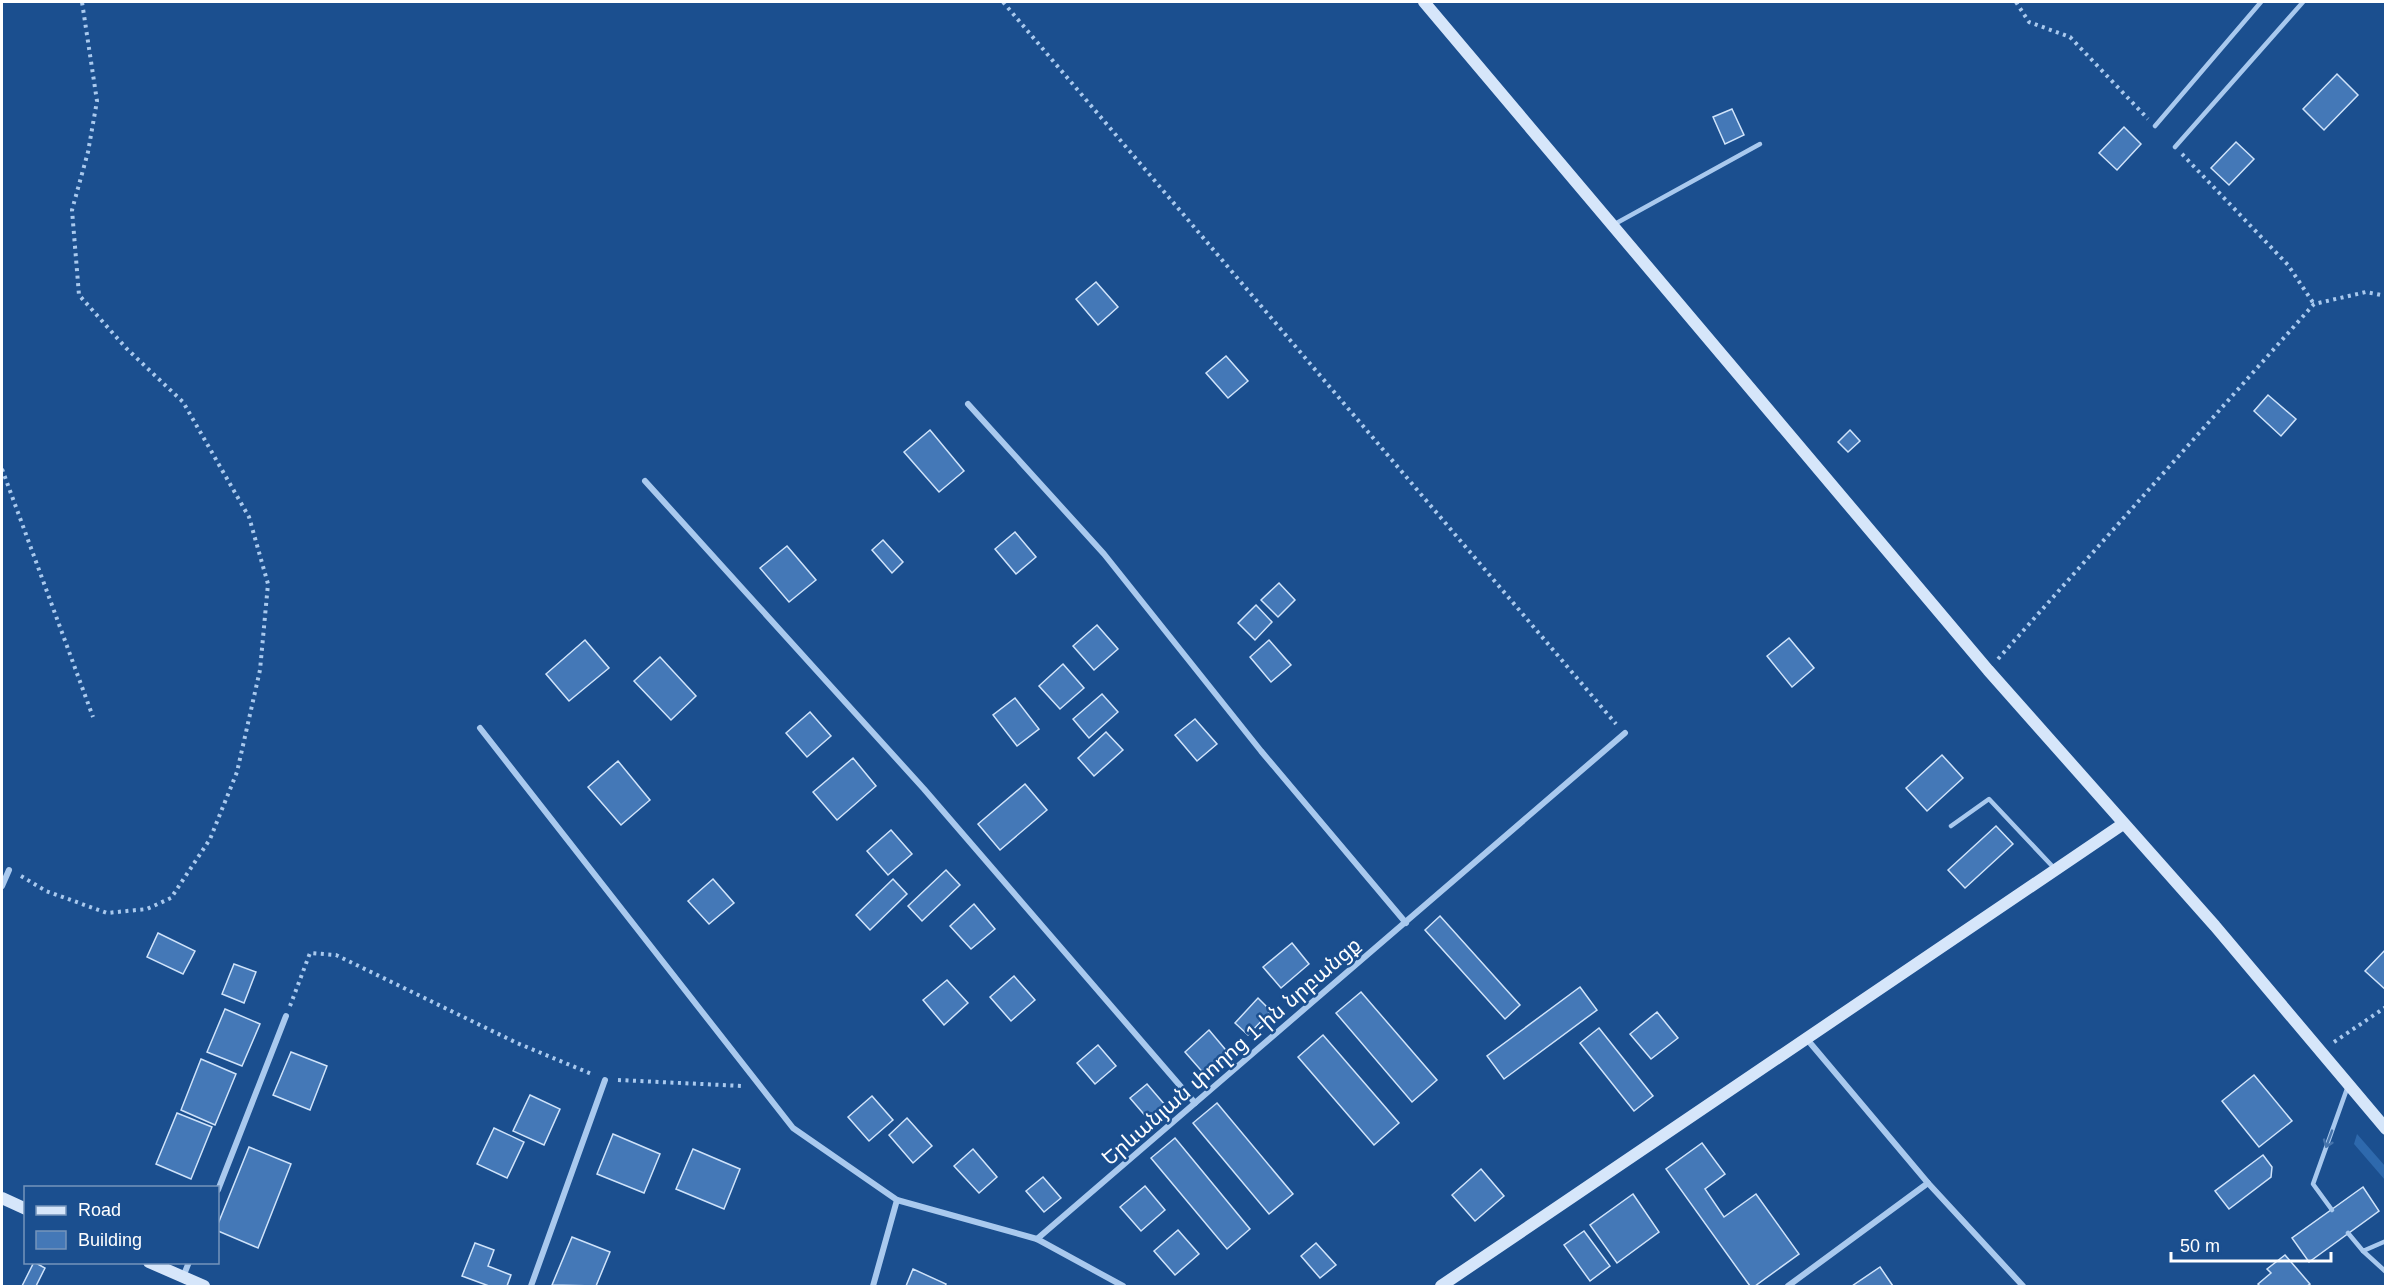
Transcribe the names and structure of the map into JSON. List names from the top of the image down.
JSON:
{
  "streets": {
    "street": ["Երևանյան փողոց 1-ին նրբանցք"]
  },
  "legend": ["Road", "Building"],
  "scale_bar": "50 m"
}
